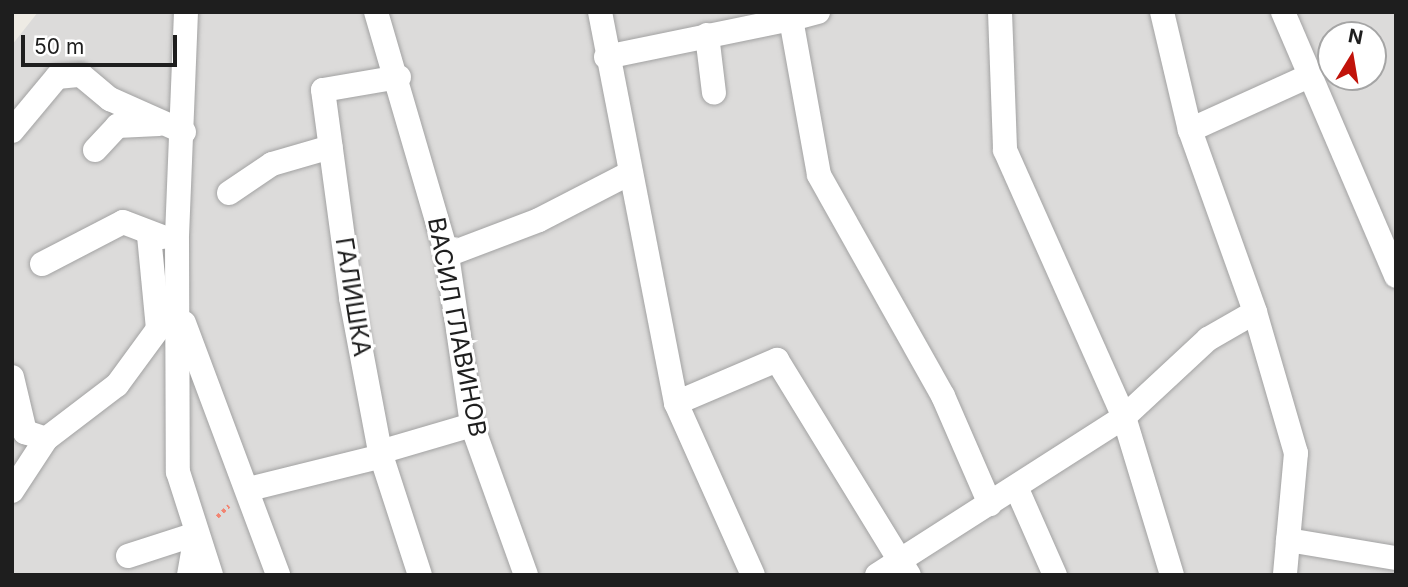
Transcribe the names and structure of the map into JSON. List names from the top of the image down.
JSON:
{
  "streets": {
    "street": ["ГАЛИШКА", "ВАСИЛ ГЛАВИНОВ"]
  },
  "crossings": [
    ["ГАЛИШКА", "ВАСИЛ ГЛАВИНОВ"]
  ],
  "scale_bar": "50 m",
  "north": "top"
}
